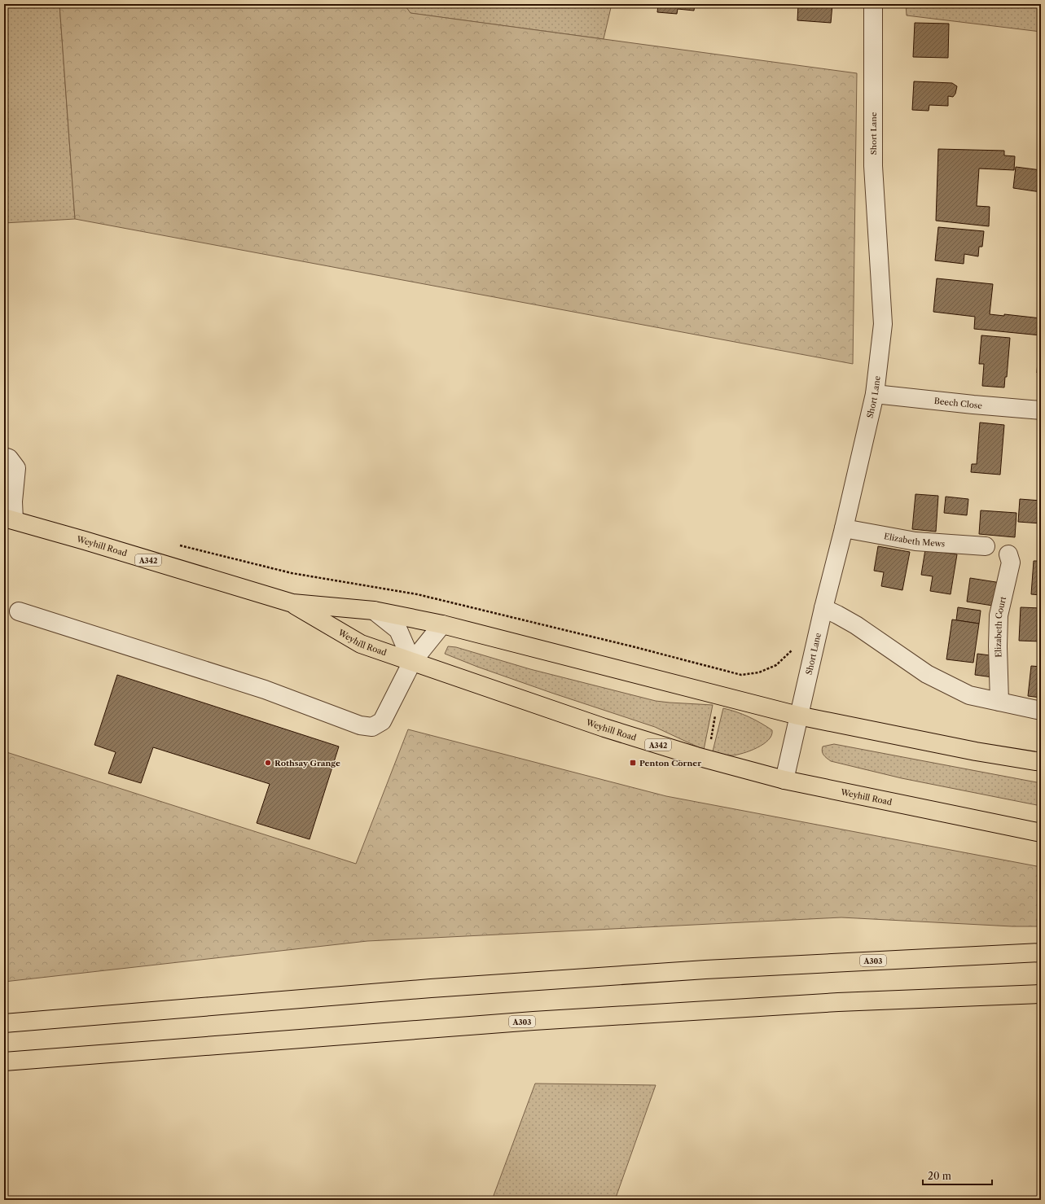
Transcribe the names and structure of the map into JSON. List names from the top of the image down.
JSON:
{
  "streets": {
    "main road": ["Weyhill Road", "A342", "A303"],
    "street": [
      "Short Lane",
      "Beech Close",
      "Elizabeth Mews",
      "Elizabeth Court"
    ]
  },
  "crossings": [
    ["Short Lane", "Beech Close"],
    ["Short Lane", "Elizabeth Mews"],
    ["Short Lane", "Weyhill Road"]
  ],
  "places": {
    "other": ["Rothsay Grange"],
    "transit": ["Penton Corner"]
  },
  "scale_bar": "20 m"
}
